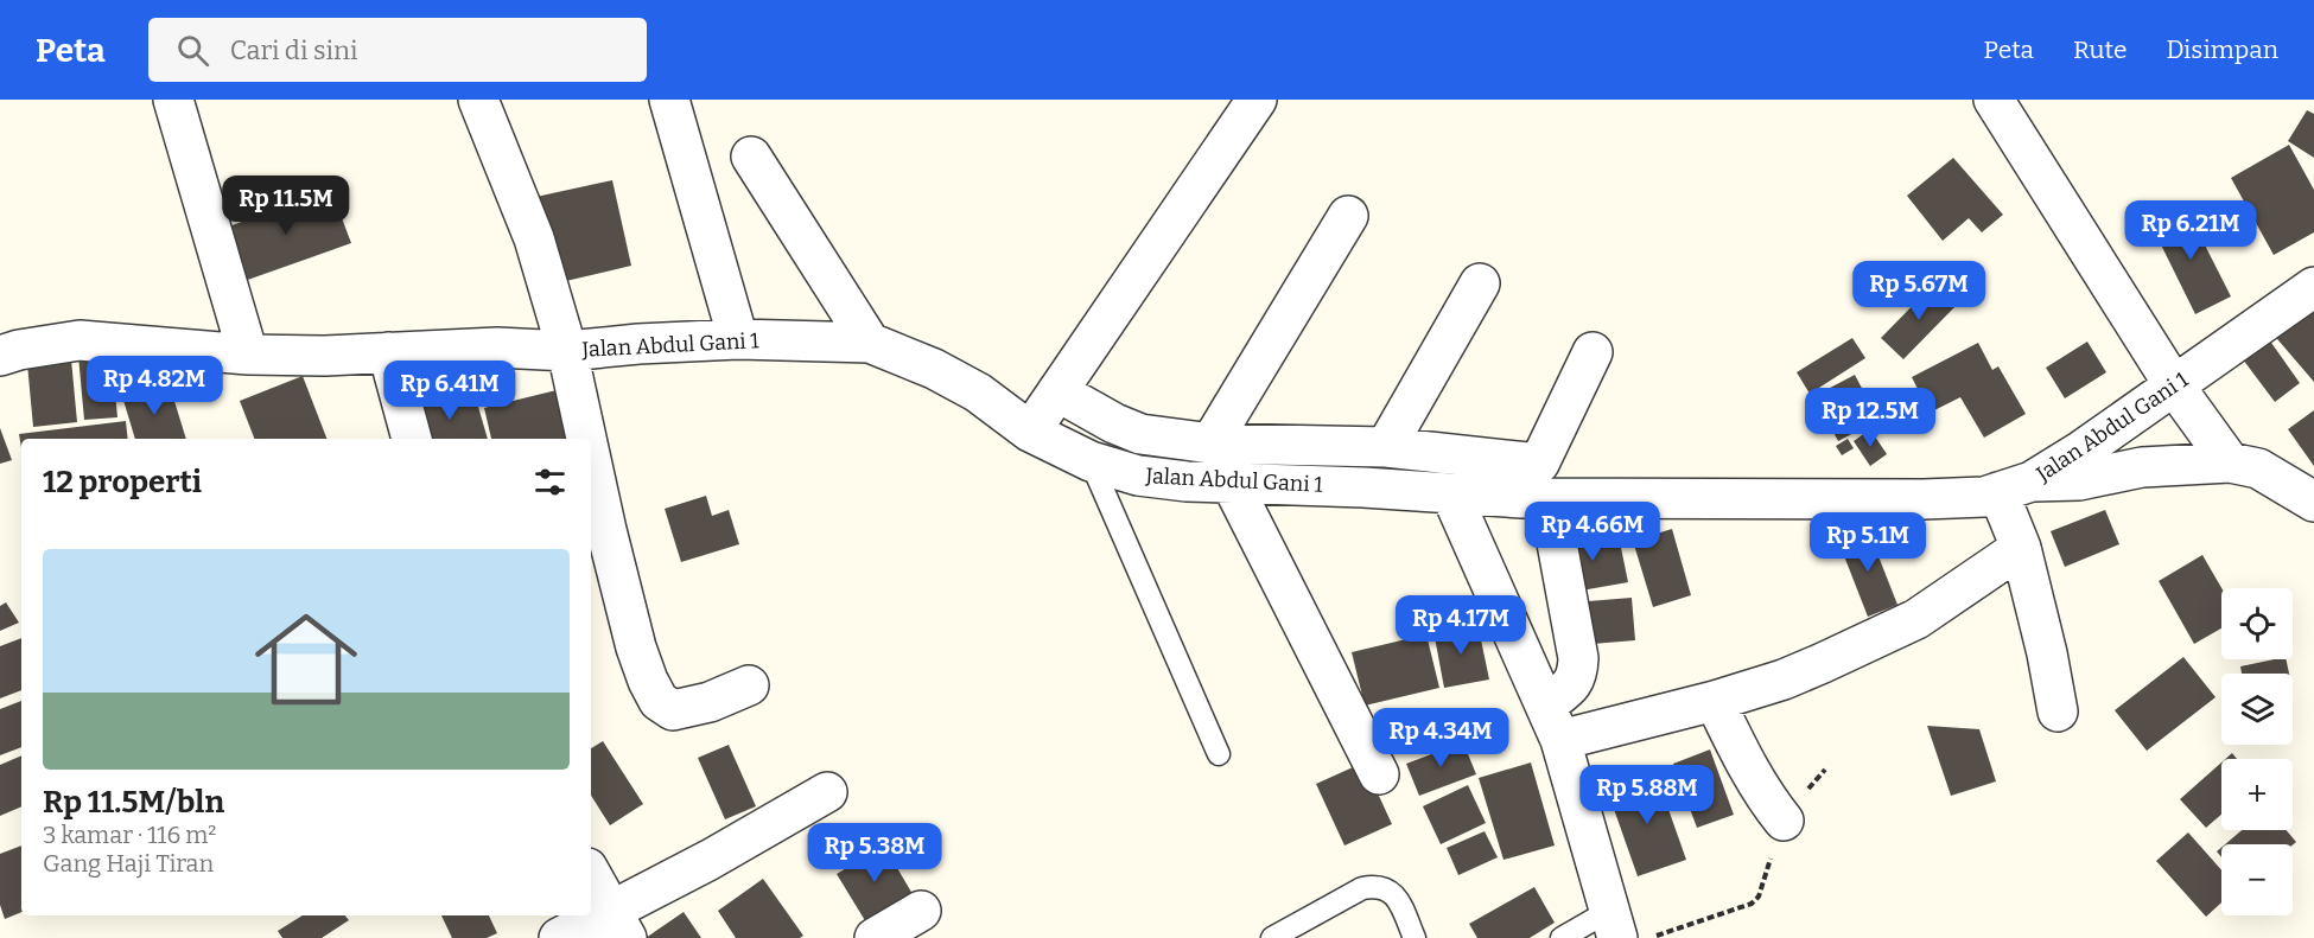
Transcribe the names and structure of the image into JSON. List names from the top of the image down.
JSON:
{
  "streets": {
    "street": ["Jalan Abdul Gani 1"]
  },
  "page": {
    "header": "Peta",
    "search": "Cari di sini",
    "nav": ["Peta", "Rute", "Disimpan"],
    "price": [
      "Rp 11.5M",
      "Rp 6.21M",
      "Rp 5.67M",
      "Rp 4.82M",
      "Rp 6.41M",
      "Rp 12.5M",
      "Rp 4.66M",
      "Rp 5.1M",
      "Rp 4.17M",
      "Rp 4.34M",
      "Rp 5.88M",
      "Rp 5.38M"
    ],
    "heading": "12 properti",
    "list": [
      {
        "name": "Rp 11.5M/bln",
        "note": "3 kamar · 116 m² · Gang Haji Tiran"
      }
    ],
    "map_buttons": ["+", "−"]
  }
}
